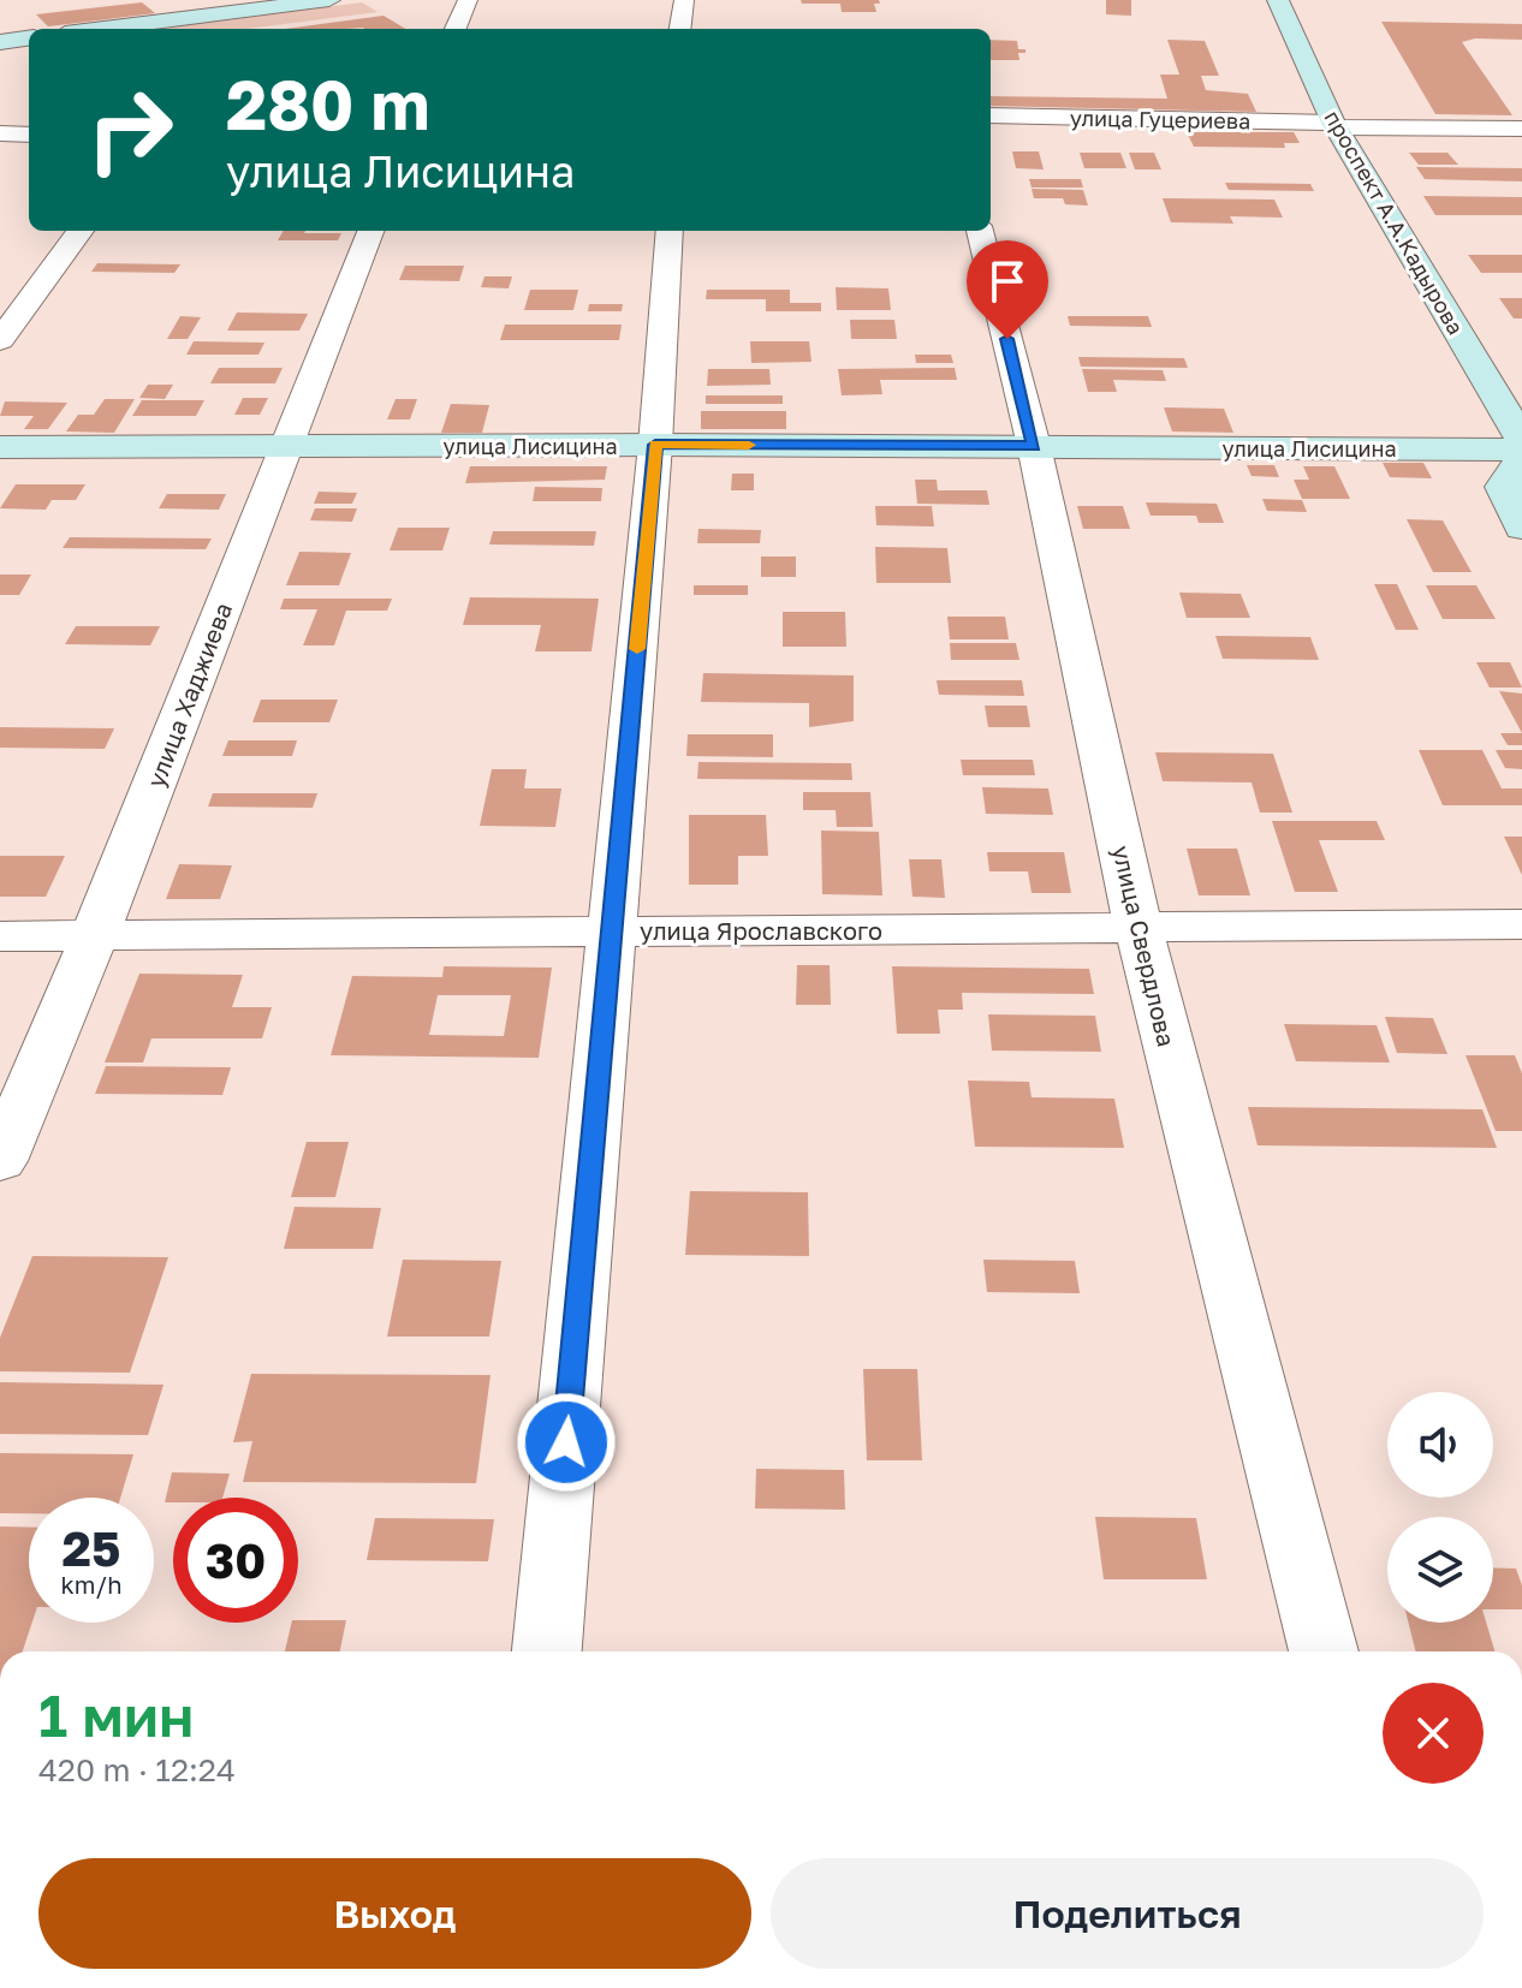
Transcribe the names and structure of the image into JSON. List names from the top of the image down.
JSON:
{
  "streets": {
    "street": [
      "улица Гуцериева",
      "проспект А.А.Кадырова",
      "улица Лисицина",
      "улица Хаджиева",
      "улица Ярославского",
      "улица Свердлова"
    ]
  },
  "crossings": [
    ["улица Гуцериева", "проспект А.А.Кадырова"],
    ["улица Лисицина", "улица Хаджиева"],
    ["улица Лисицина", "улица Свердлова"],
    ["улица Хаджиева", "улица Ярославского"],
    ["улица Ярославского", "улица Свердлова"]
  ],
  "page": {
    "turn": ["280 m", "улица Лисицина"],
    "speed": "25 km/h",
    "limit": "30",
    "heading": ["1 мин", "420 m · 12:24"],
    "buttons": ["Выход", "Поделиться"]
  }
}
